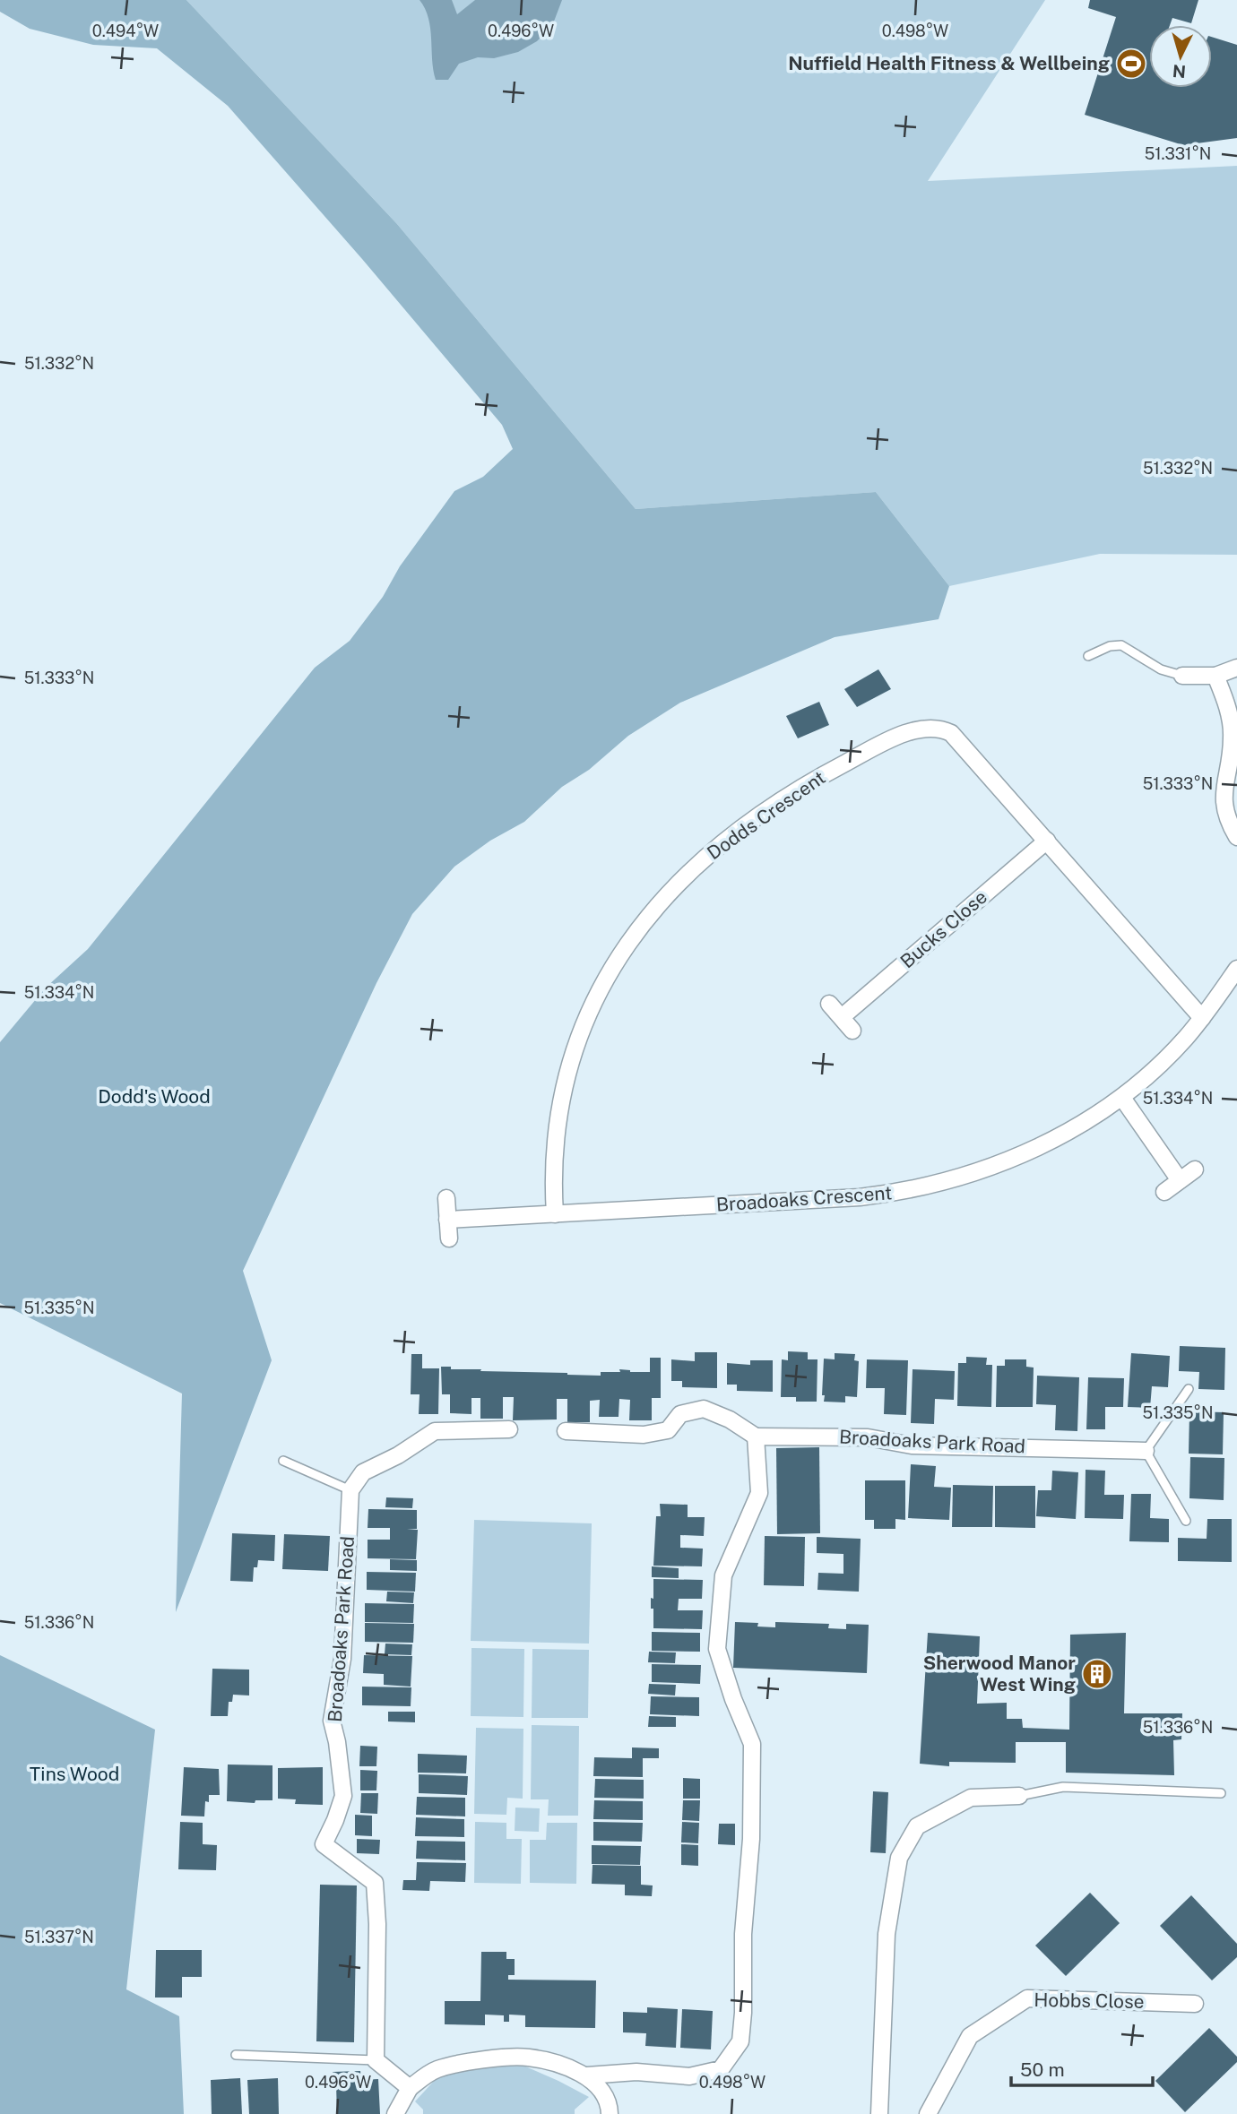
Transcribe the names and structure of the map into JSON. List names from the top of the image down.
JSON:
{
  "streets": {
    "street": [
      "Dodds Crescent",
      "Bucks Close",
      "Broadoaks Crescent",
      "Broadoaks Park Road",
      "Hobbs Close"
    ]
  },
  "crossings": [
    ["Dodds Crescent", "Bucks Close"],
    ["Dodds Crescent", "Broadoaks Crescent"]
  ],
  "parks": ["Dodd's Wood", "Tins Wood"],
  "places": {
    "sports": ["Nuffield Health Fitness & Wellbeing"],
    "building": ["Sherwood Manor West Wing"]
  },
  "scale_bar": "50 m",
  "north": "bottom",
  "coordinates": [
    "0.494°W",
    "0.496°W",
    "0.498°W",
    "51.331°N",
    "51.332°N",
    "51.333°N",
    "51.334°N",
    "51.335°N",
    "51.336°N",
    "51.337°N"
  ]
}
